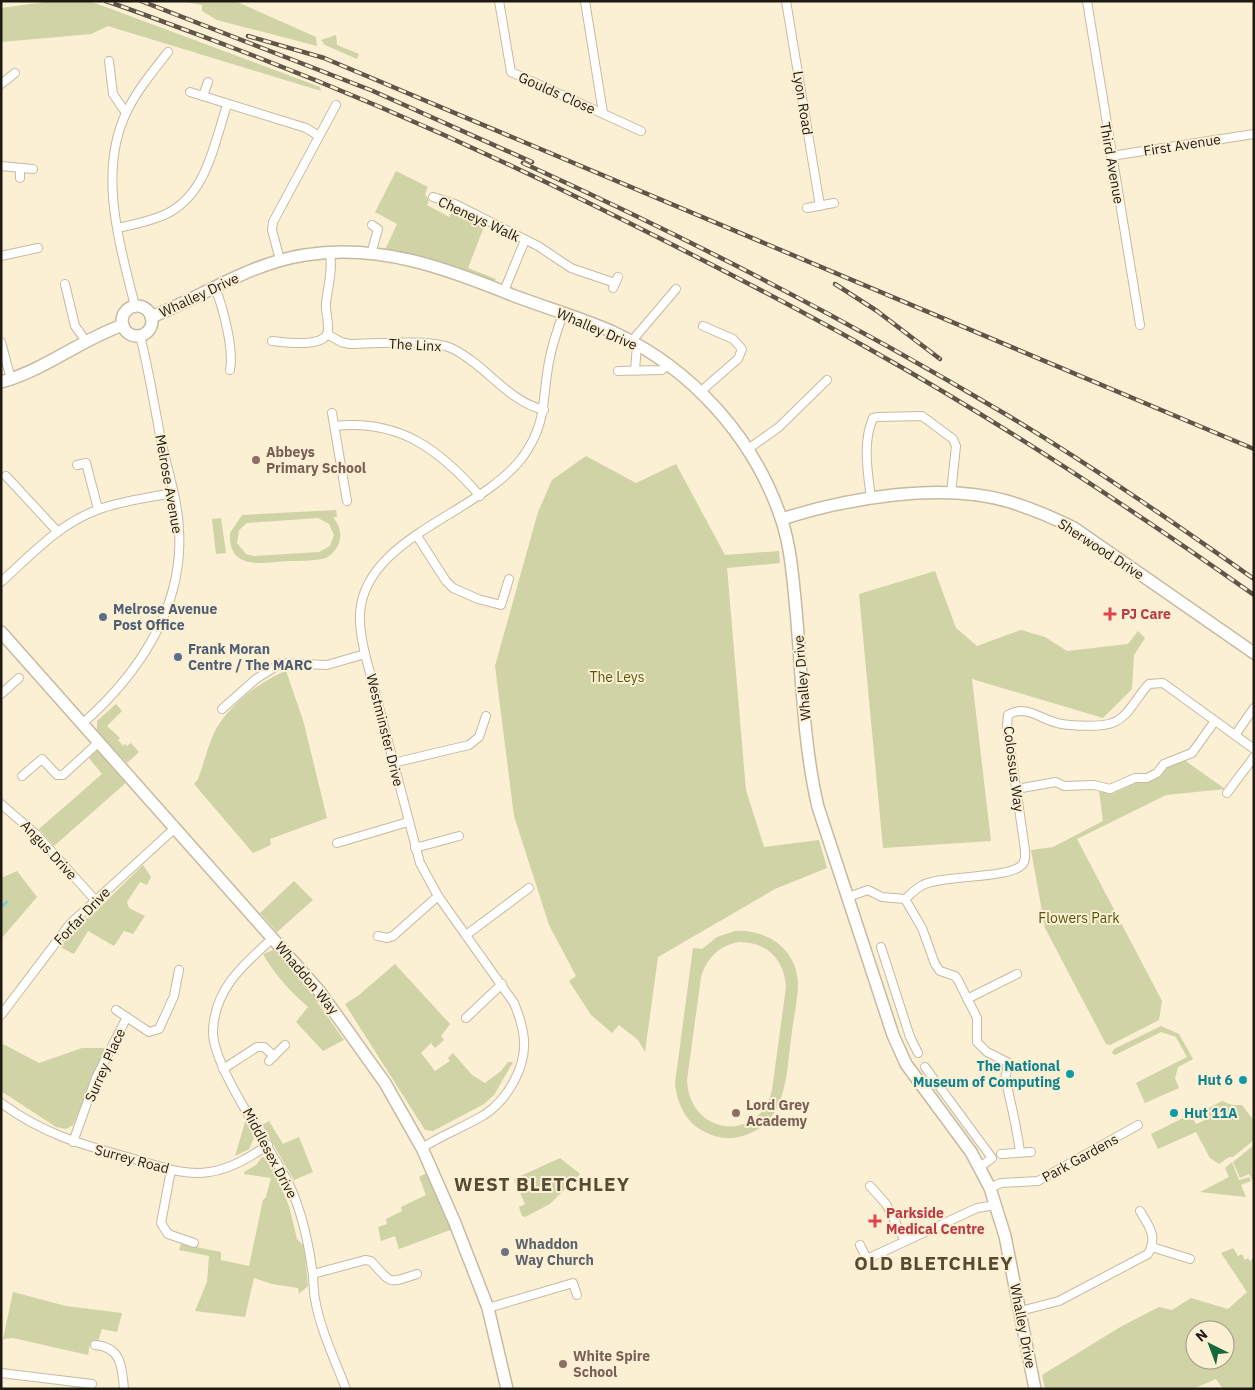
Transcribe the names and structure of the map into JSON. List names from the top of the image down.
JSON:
{
  "streets": {
    "street": [
      "Goulds Close",
      "Lyon Road",
      "First Avenue",
      "Third Avenue",
      "Cheneys Walk",
      "Whalley Drive",
      "The Linx",
      "Melrose Avenue",
      "Sherwood Drive",
      "Westminster Drive",
      "Colossus Way",
      "Angus Drive",
      "Forfar Drive",
      "Whaddon Way",
      "Surrey Place",
      "Middlesex Drive",
      "Park Gardens",
      "Surrey Road"
    ]
  },
  "crossings": [
    ["First Avenue", "Third Avenue"],
    ["Cheneys Walk", "Whalley Drive"],
    ["Whalley Drive", "Melrose Avenue"],
    ["Whalley Drive", "Sherwood Drive"],
    ["Whalley Drive", "Westminster Drive"],
    ["Whalley Drive", "Park Gardens"],
    ["The Linx", "Westminster Drive"],
    ["Melrose Avenue", "Whaddon Way"],
    ["Westminster Drive", "Whaddon Way"],
    ["Angus Drive", "Forfar Drive"],
    ["Forfar Drive", "Whaddon Way"],
    ["Whaddon Way", "Middlesex Drive"],
    ["Surrey Place", "Surrey Road"],
    ["Middlesex Drive", "Surrey Road"]
  ],
  "districts": ["WEST BLETCHLEY", "OLD BLETCHLEY"],
  "parks": ["The Leys", "Flowers Park"],
  "places": {
    "other": [
      "Abbeys Primary School",
      "Melrose Avenue Post Office",
      "Frank Moran Centre / The MARC",
      "The National Museum of Computing",
      "Hut 6",
      "Lord Grey Academy",
      "Hut 11A",
      "Whaddon Way Church",
      "White Spire School"
    ],
    "health": ["PJ Care", "Parkside Medical Centre"]
  },
  "north": "top left"
}
